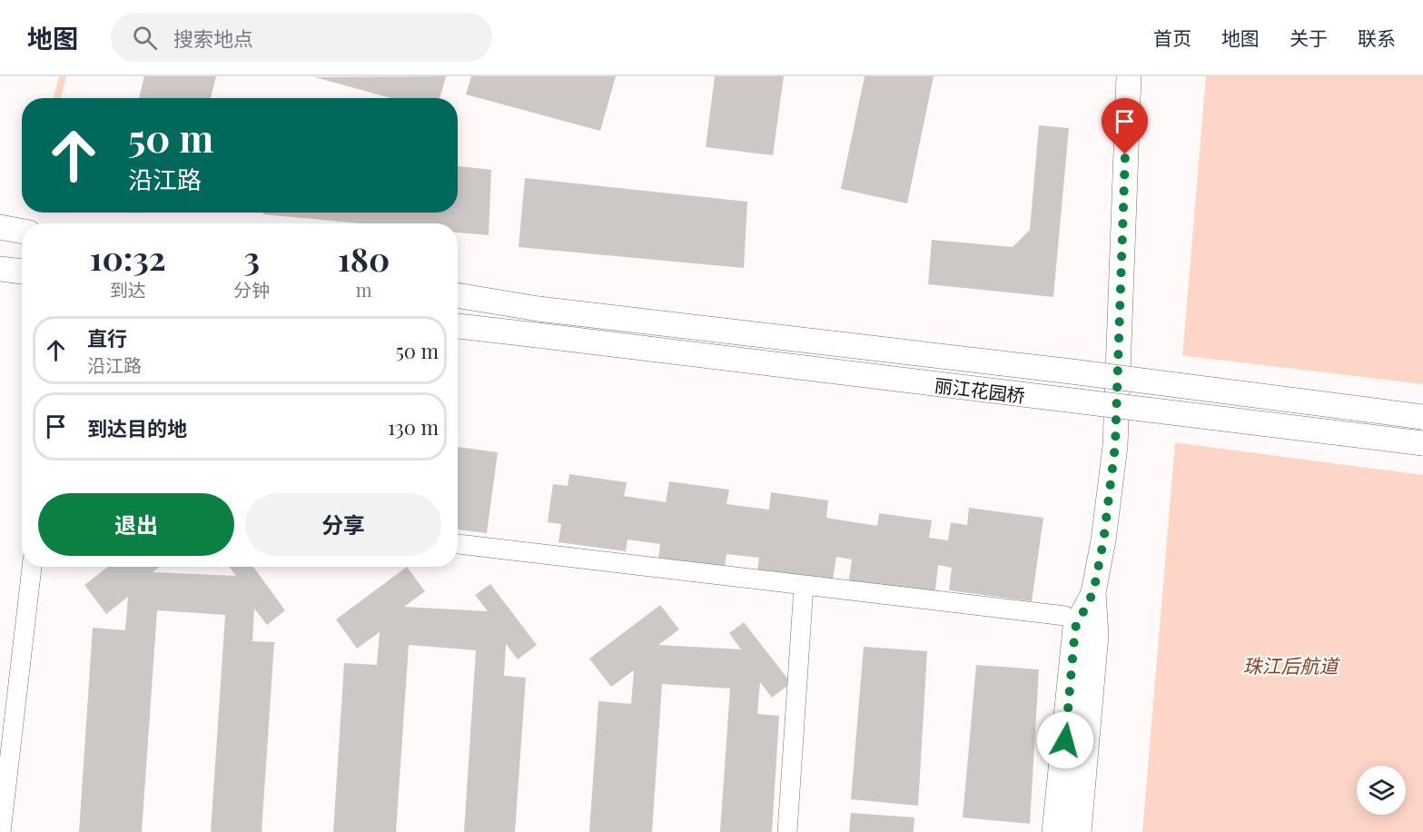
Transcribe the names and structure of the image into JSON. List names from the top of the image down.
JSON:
{
  "streets": {
    "street": ["丽江花园桥"]
  },
  "water": ["珠江后航道"],
  "page": {
    "header": "地图",
    "search": "搜索地点",
    "nav": [
      "首页",
      "地图",
      "关于",
      "联系"
    ],
    "turn": ["50 m", "沿江路"],
    "eta": [
      "10:32",
      "到达",
      "3",
      "分钟",
      "180",
      "m"
    ],
    "list": [
      {
        "name": "直行",
        "note": "沿江路",
        "value": "50 m"
      },
      {
        "name": "到达目的地",
        "value": "130 m"
      }
    ],
    "buttons": ["退出", "分享"]
  }
}
